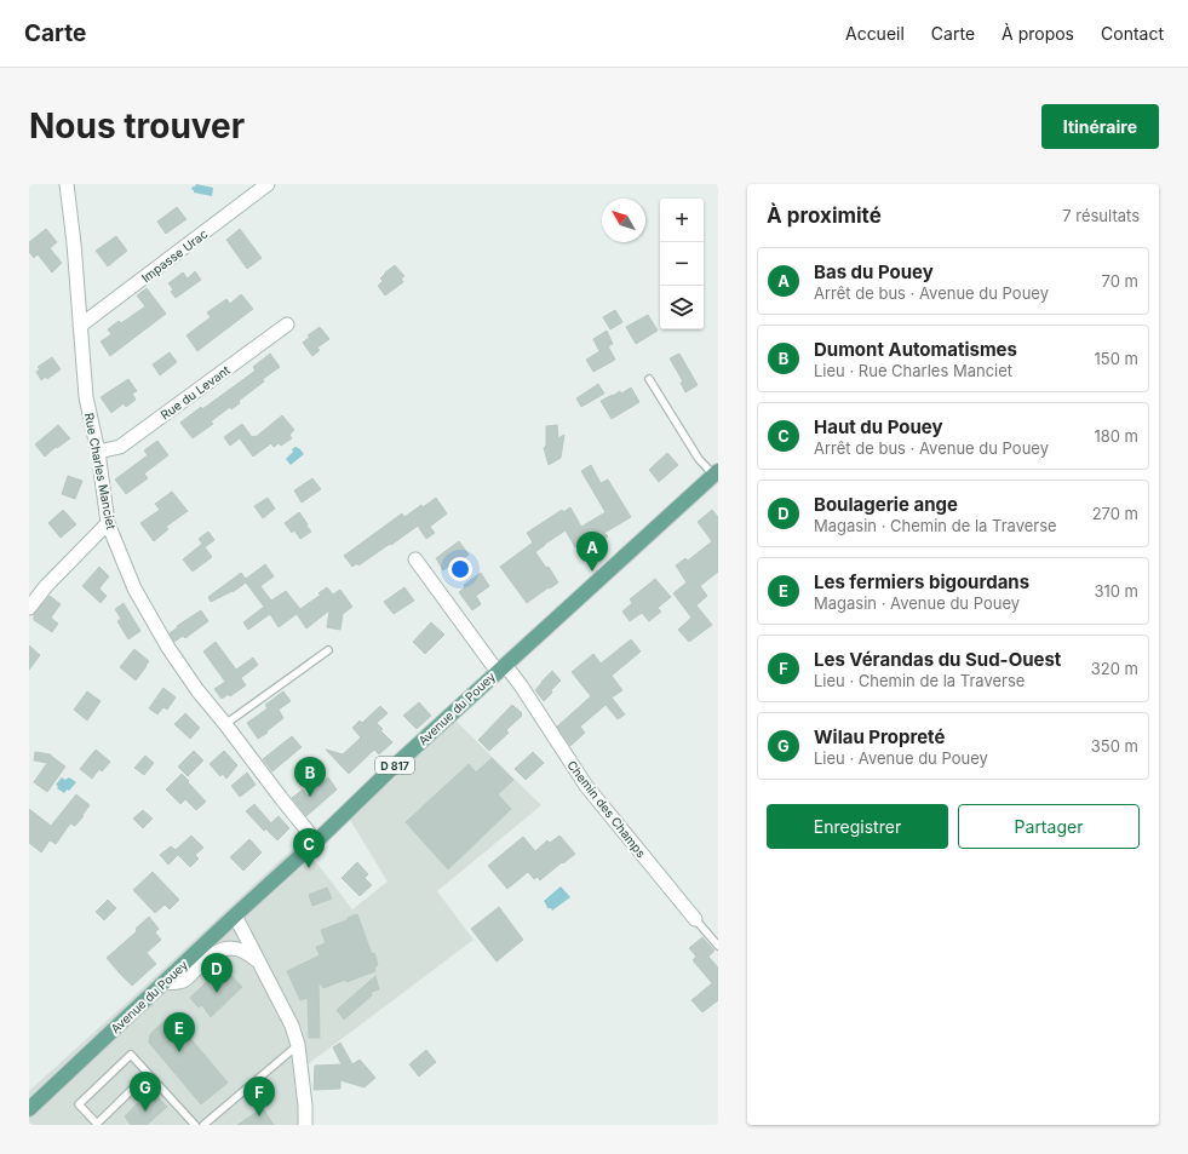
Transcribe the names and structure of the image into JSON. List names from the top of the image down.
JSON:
{
  "streets": {
    "main road": ["Avenue du Pouey", "D 817"],
    "street": [
      "Impasse Urac",
      "Rue du Levant",
      "Rue Charles Manciet",
      "Chemin des Champs"
    ]
  },
  "crossings": [
    ["Impasse Urac", "Rue Charles Manciet"],
    ["Rue du Levant", "Rue Charles Manciet"],
    ["Rue Charles Manciet", "Avenue du Pouey"],
    ["Avenue du Pouey", "Chemin des Champs"]
  ],
  "north": "top left",
  "page": {
    "header": "Carte",
    "nav": [
      "Accueil",
      "Carte",
      "À propos",
      "Contact"
    ],
    "buttons": [
      "Itinéraire",
      ["Enregistrer", "Partager"]
    ],
    "title": "Nous trouver",
    "heading": ["À proximité", "7 résultats"],
    "map_buttons": ["+", "−"],
    "list": [
      {
        "mark": "A",
        "name": "Bas du Pouey",
        "note": "Arrêt de bus · Avenue du Pouey",
        "value": "70 m"
      },
      {
        "mark": "B",
        "name": "Dumont Automatismes",
        "note": "Lieu · Rue Charles Manciet",
        "value": "150 m"
      },
      {
        "mark": "C",
        "name": "Haut du Pouey",
        "note": "Arrêt de bus · Avenue du Pouey",
        "value": "180 m"
      },
      {
        "mark": "D",
        "name": "Boulagerie ange",
        "note": "Magasin · Chemin de la Traverse",
        "value": "270 m"
      },
      {
        "mark": "E",
        "name": "Les fermiers bigourdans",
        "note": "Magasin · Avenue du Pouey",
        "value": "310 m"
      },
      {
        "mark": "F",
        "name": "Les Vérandas du Sud-Ouest",
        "note": "Lieu · Chemin de la Traverse",
        "value": "320 m"
      },
      {
        "mark": "G",
        "name": "Wilau Propreté",
        "note": "Lieu · Avenue du Pouey",
        "value": "350 m"
      }
    ],
    "pins": [
      "A",
      "B",
      "C",
      "D",
      "E",
      "G",
      "F"
    ]
  }
}
